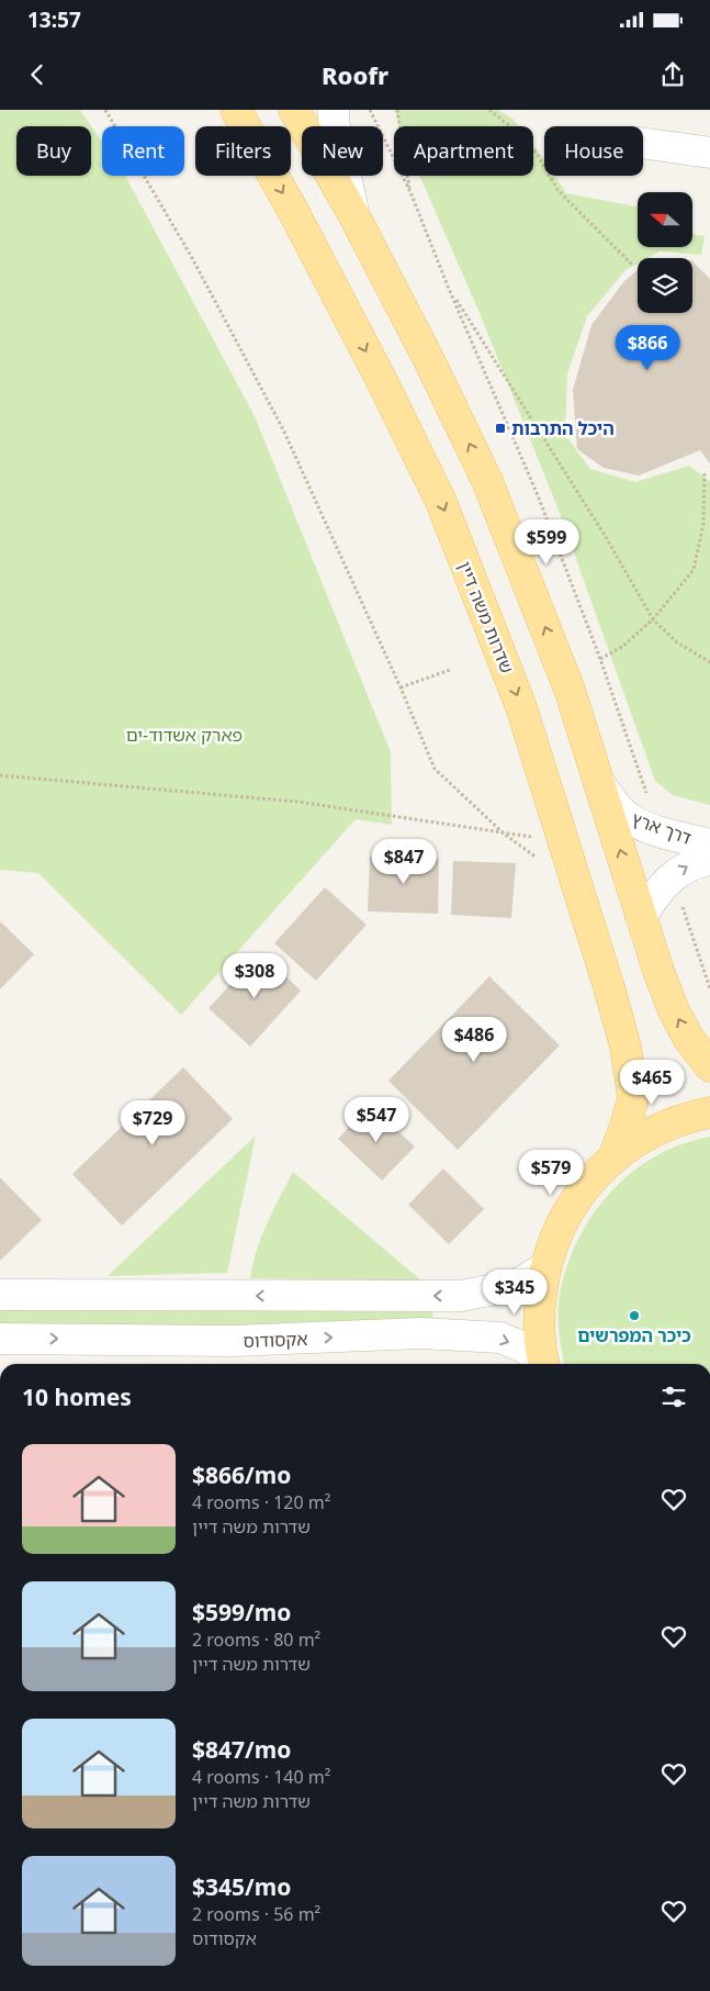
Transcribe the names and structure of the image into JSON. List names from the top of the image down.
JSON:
{
  "streets": {
    "main road": ["שדרות משה דיין"],
    "street": ["דרך ארץ", "אקסודוס"]
  },
  "parks": ["פארק אשדוד-ים"],
  "places": {
    "transit": ["היכל התרבות"],
    "other": ["כיכר המפרשים"]
  },
  "north": "left",
  "page": {
    "status": "13:57",
    "header": "Roofr",
    "chip": [
      "Buy",
      "Rent",
      "Filters",
      "New",
      "Apartment",
      "House"
    ],
    "price": [
      "$866",
      "$599",
      "$847",
      "$308",
      "$486",
      "$465",
      "$547",
      "$729",
      "$579",
      "$345"
    ],
    "heading": "10 homes",
    "list": [
      {
        "name": "$866/mo",
        "note": "4 rooms · 120 m² · שדרות משה דיין"
      },
      {
        "name": "$599/mo",
        "note": "2 rooms · 80 m² · שדרות משה דיין"
      },
      {
        "name": "$847/mo",
        "note": "4 rooms · 140 m² · שדרות משה דיין"
      },
      {
        "name": "$345/mo",
        "note": "2 rooms · 56 m² · אקסודוס"
      }
    ]
  }
}
